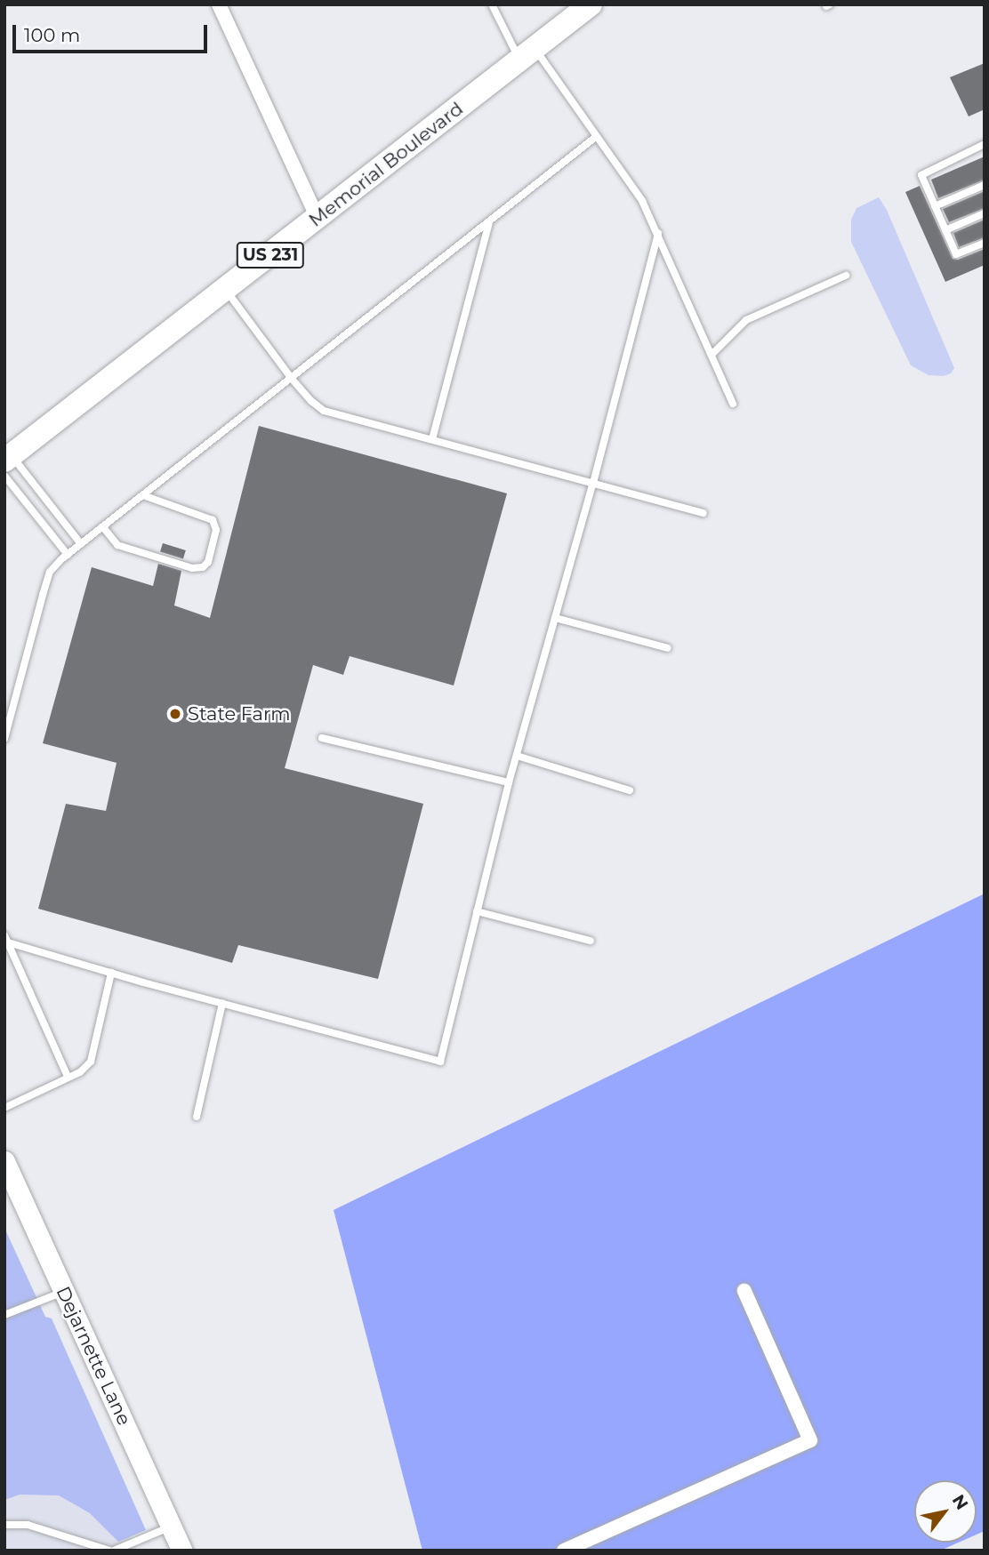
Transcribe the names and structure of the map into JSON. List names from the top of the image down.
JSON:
{
  "streets": {
    "main road": ["Memorial Boulevard", "US 231", "Dejarnette Lane"]
  },
  "places": ["State Farm"],
  "scale_bar": "100 m",
  "north": "top right"
}
